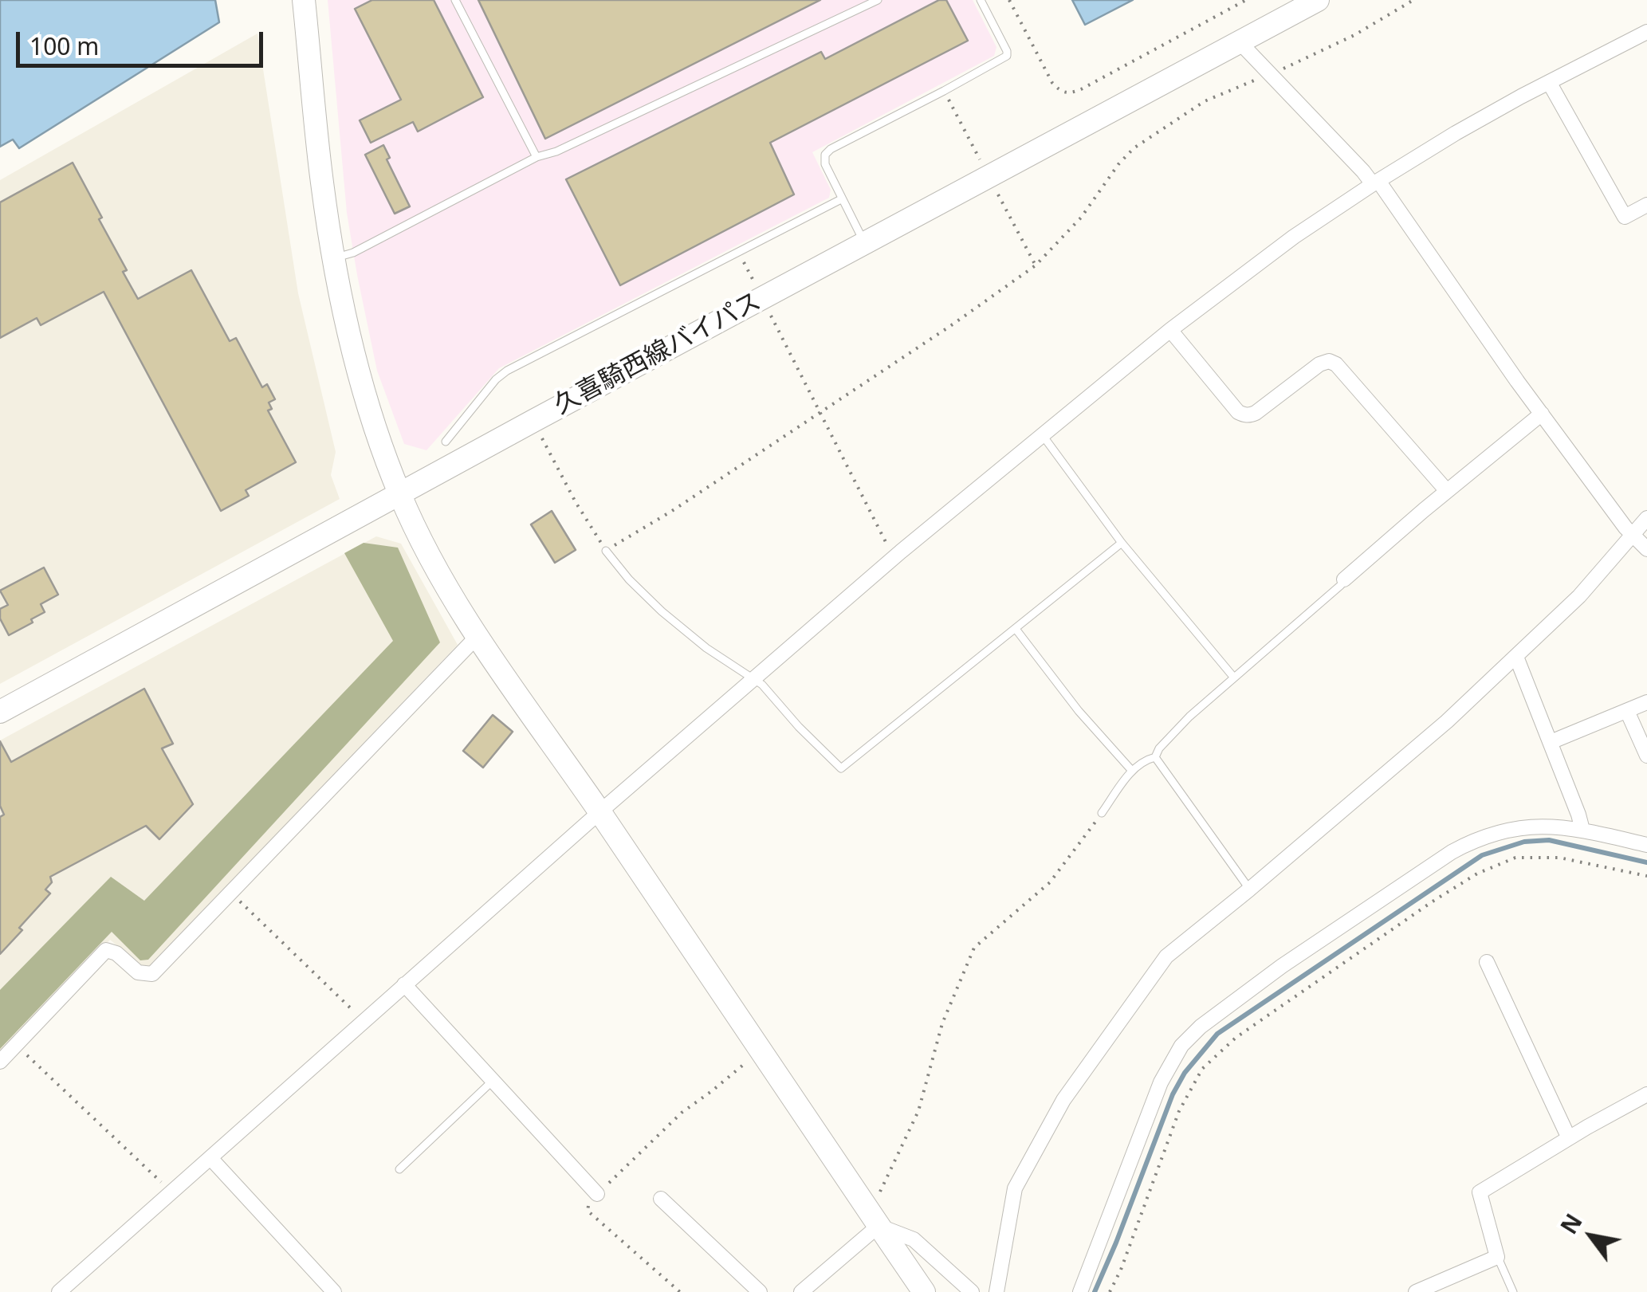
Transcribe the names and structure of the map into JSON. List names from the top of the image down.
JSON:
{
  "streets": {
    "main road": ["久喜騎西線バイパス"]
  },
  "scale_bar": "100 m",
  "north": "top left"
}
